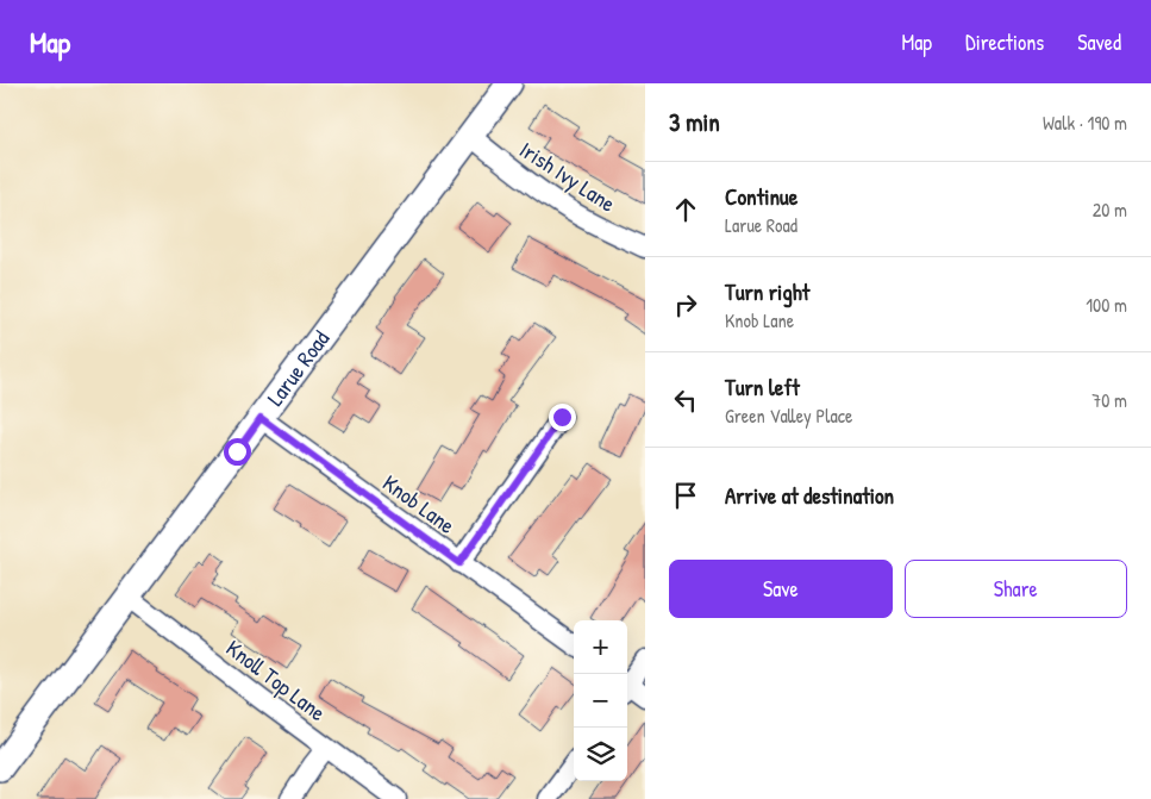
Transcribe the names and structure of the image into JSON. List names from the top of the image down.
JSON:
{
  "streets": {
    "street": [
      "Irish Ivy Lane",
      "Larue Road",
      "Knob Lane",
      "Knoll Top Lane"
    ]
  },
  "crossings": [
    ["Irish Ivy Lane", "Larue Road"],
    ["Larue Road", "Knob Lane"],
    ["Larue Road", "Knoll Top Lane"]
  ],
  "page": {
    "header": "Map",
    "nav": ["Map", "Directions", "Saved"],
    "heading": ["3 min", "Walk · 190 m"],
    "list": [
      ["Continue", "Larue Road", "20 m"],
      ["Turn right", "Knob Lane", "100 m"],
      ["Turn left", "Green Valley Place", "70 m"],
      "Arrive at destination"
    ],
    "buttons": ["Save", "Share"],
    "map_buttons": ["+", "−"]
  }
}
